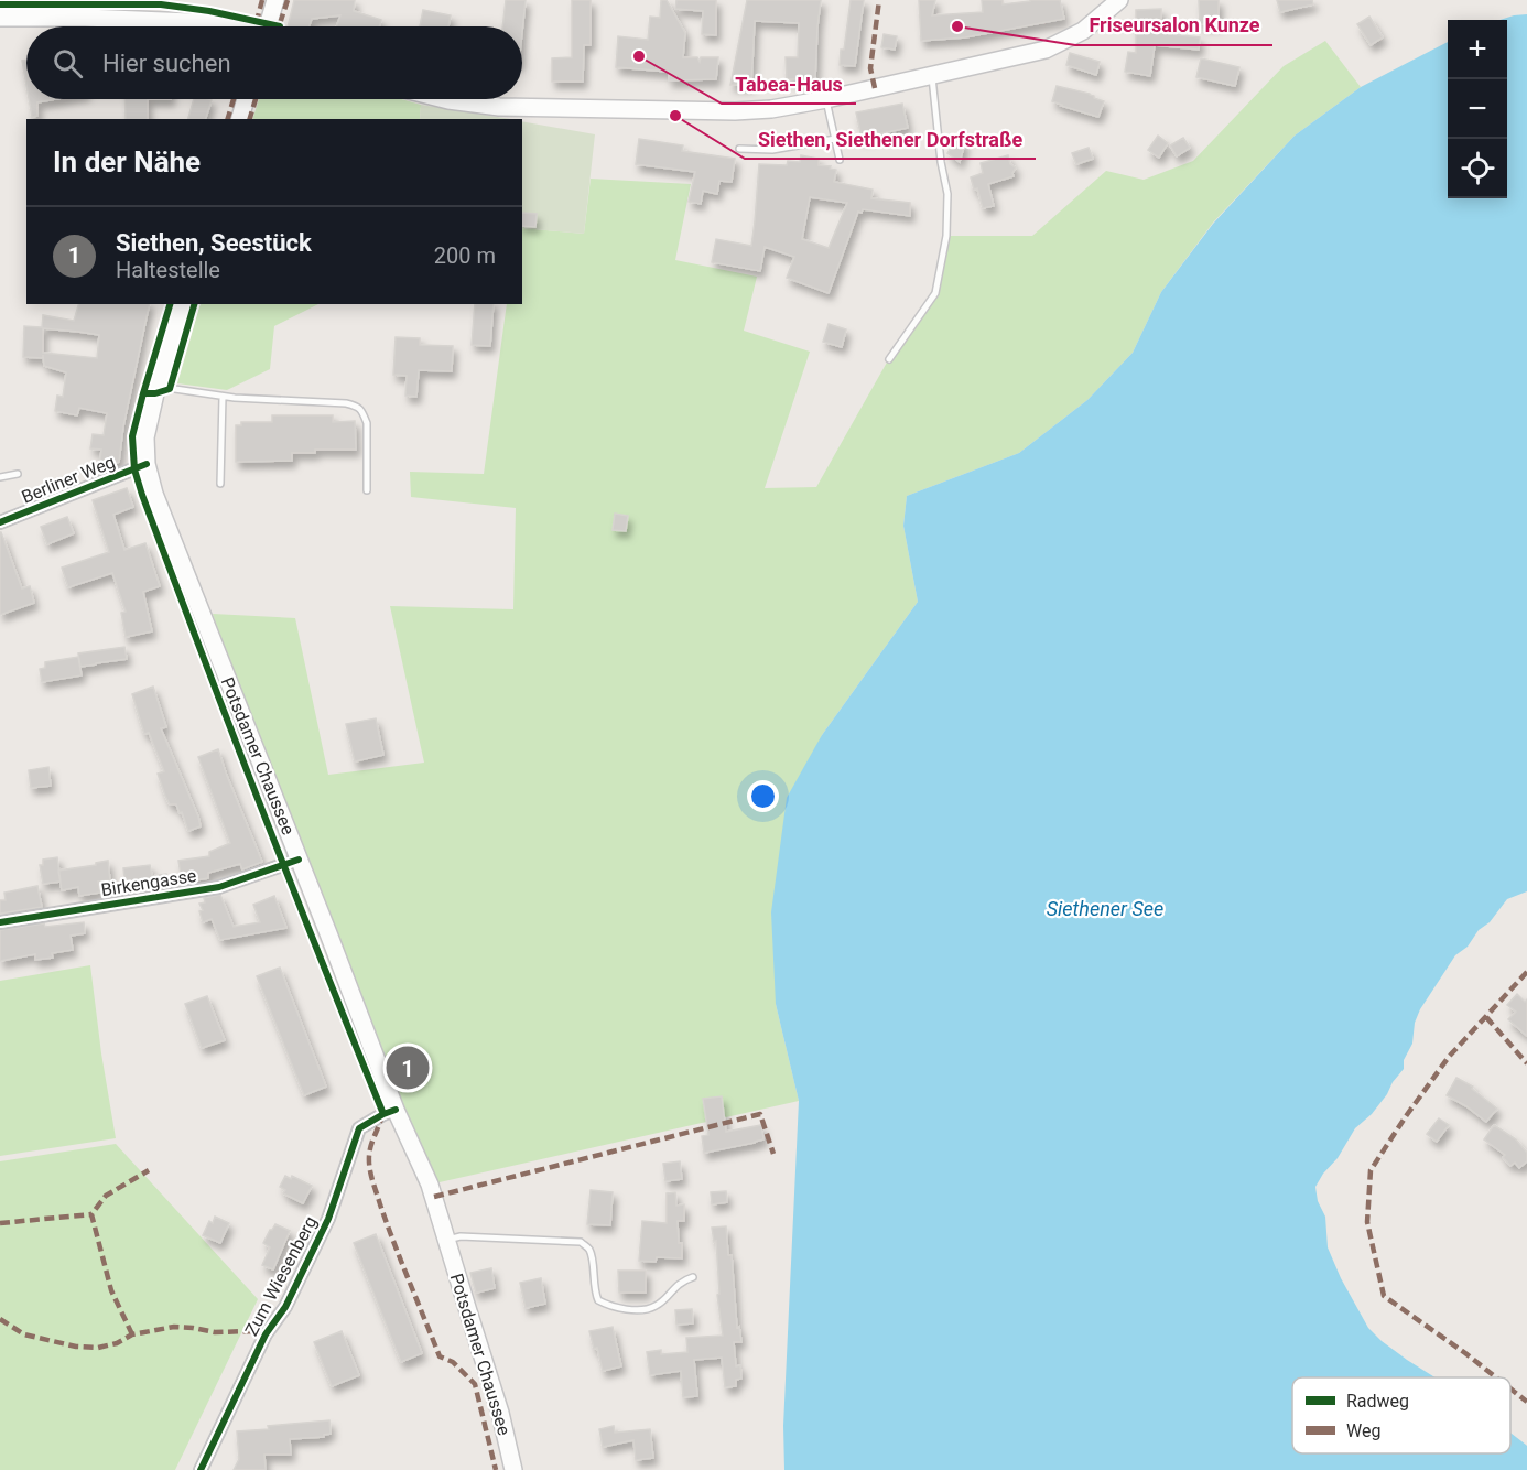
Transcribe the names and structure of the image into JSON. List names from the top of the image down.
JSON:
{
  "streets": {
    "main road": ["Potsdamer Chaussee"],
    "street": ["Berliner Weg", "Birkengasse", "Zum Wiesenberg"]
  },
  "crossings": [
    ["Berliner Weg", "Potsdamer Chaussee"],
    ["Potsdamer Chaussee", "Birkengasse"],
    ["Potsdamer Chaussee", "Zum Wiesenberg"]
  ],
  "water": ["Siethener See"],
  "places": ["Friseursalon Kunze", "Tabea-Haus", "Siethen, Siethener Dorfstraße"],
  "legend": ["Radweg", "Weg"],
  "page": {
    "map_buttons": ["+", "−"],
    "search": "Hier suchen",
    "heading": "In der Nähe",
    "list": [
      {
        "mark": "1",
        "name": "Siethen, Seestück",
        "note": "Haltestelle",
        "value": "200 m"
      }
    ],
    "pins": "1"
  }
}
